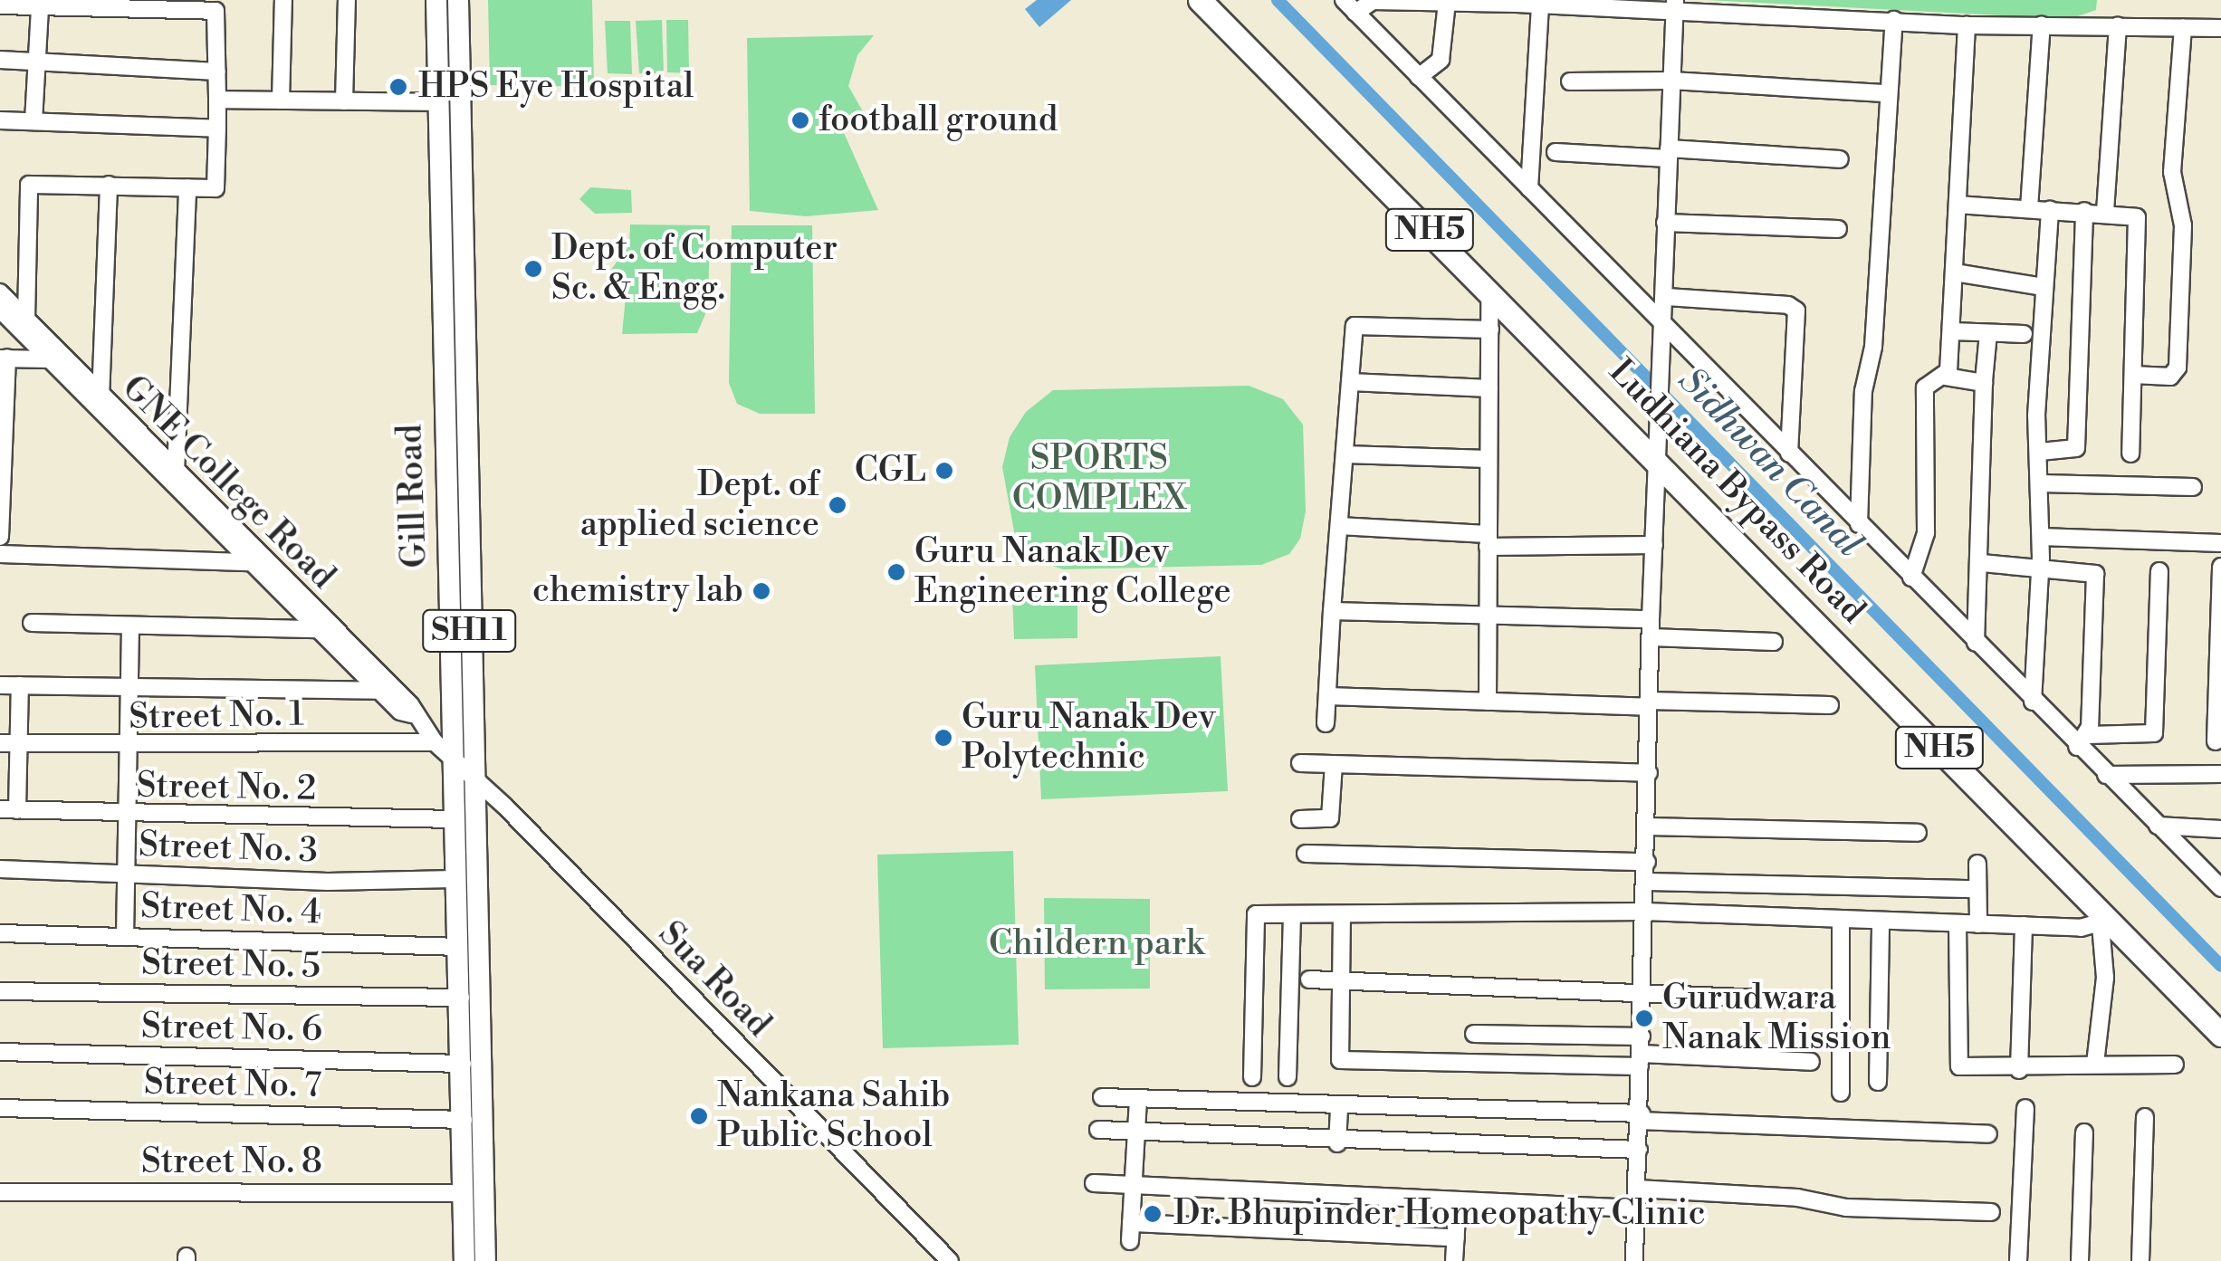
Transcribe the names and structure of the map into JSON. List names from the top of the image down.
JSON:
{
  "streets": {
    "highway": ["NH5", "Ludhiana Bypass Road"],
    "main road": ["Gill Road", "SH11"],
    "street": [
      "GNE College Road",
      "Street No. 1",
      "Street No. 2",
      "Street No. 3",
      "Street No. 4",
      "Street No. 5",
      "Sua Road",
      "Street No. 6",
      "Street No. 7",
      "Street No. 8"
    ]
  },
  "crossings": [
    ["GNE College Road", "Gill Road"],
    ["GNE College Road", "Street No. 1"],
    ["GNE College Road", "Sua Road"],
    ["Gill Road", "Street No. 1"],
    ["Gill Road", "Street No. 2"],
    ["Gill Road", "Street No. 3"],
    ["Gill Road", "Street No. 4"],
    ["Gill Road", "Street No. 5"],
    ["Gill Road", "Sua Road"],
    ["Gill Road", "Street No. 6"],
    ["Gill Road", "Street No. 7"],
    ["Gill Road", "Street No. 8"],
    ["Street No. 1", "Sua Road"]
  ],
  "water": ["Sidhwan Canal"],
  "parks": ["SPORTS COMPLEX", "Childern park"],
  "places": [
    "HPS Eye Hospital",
    "football ground",
    "Dept. of Computer Sc. & Engg.",
    "CGL",
    "Dept. of applied science",
    "Guru Nanak Dev Engineering College",
    "chemistry lab",
    "Guru Nanak Dev Polytechnic",
    "Gurudwara Nanak Mission",
    "Nankana Sahib Public School",
    "Dr. Bhupinder Homeopathy Clinic"
  ]
}
